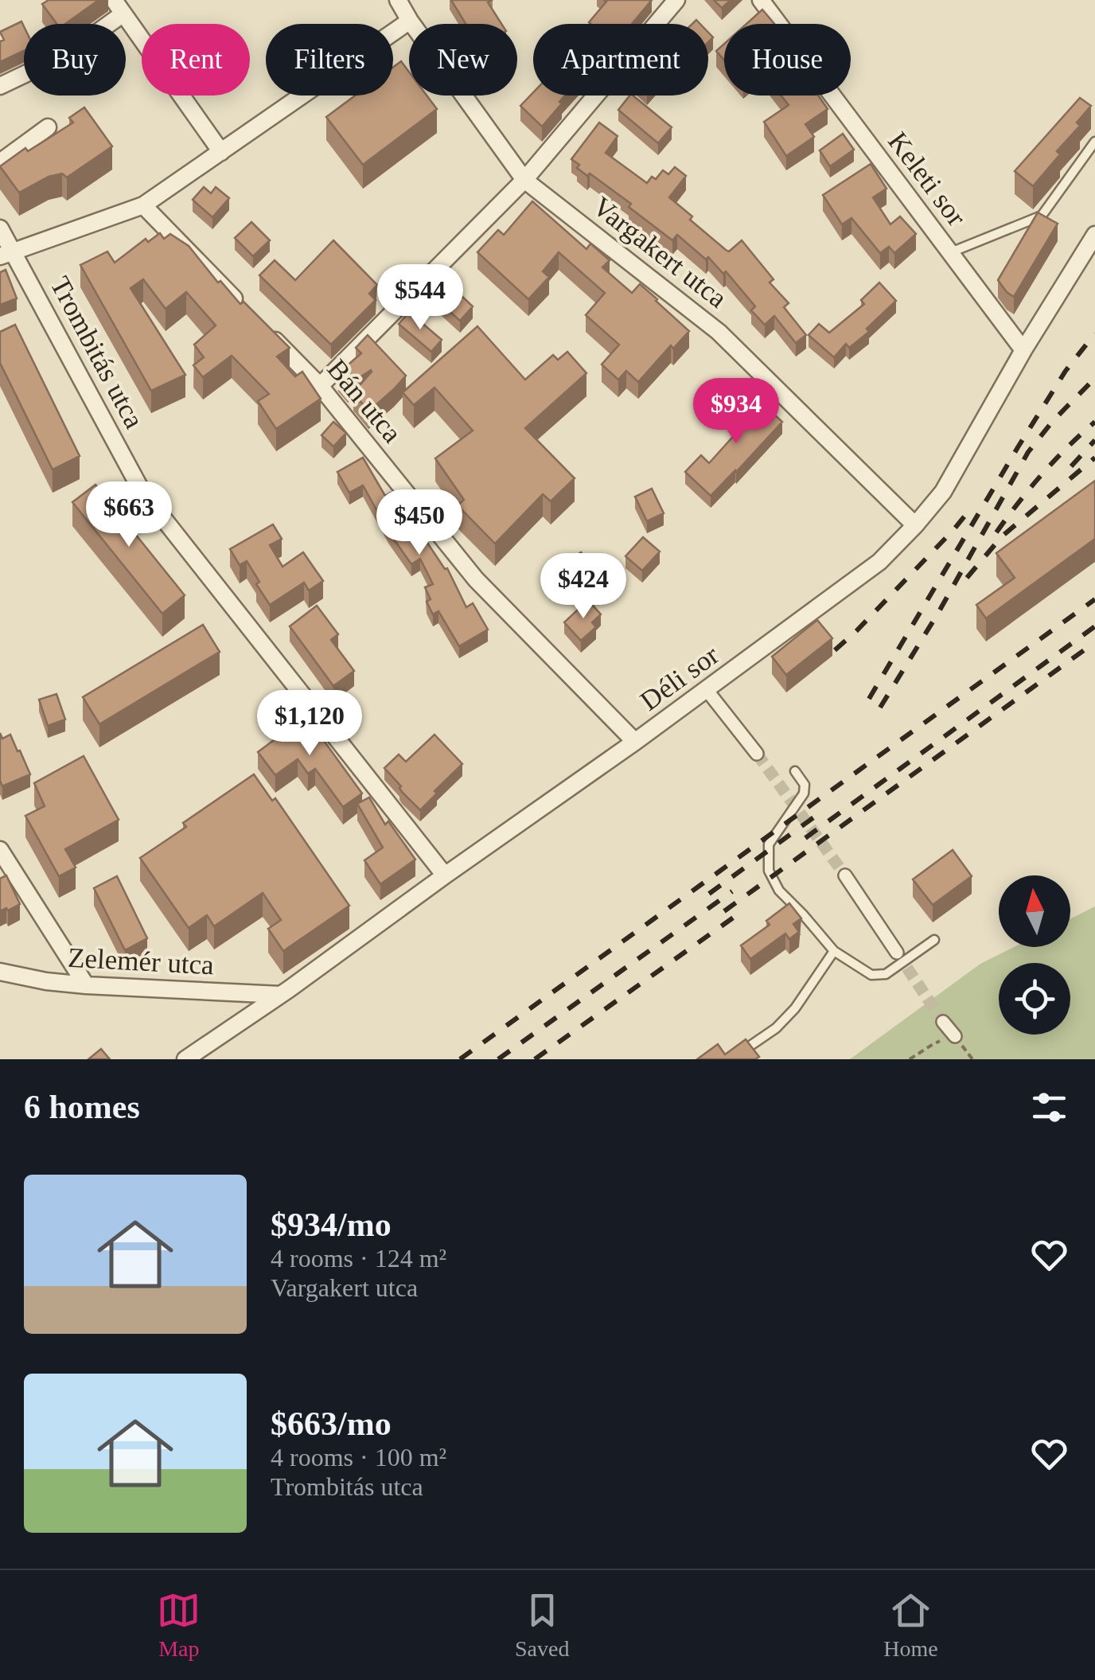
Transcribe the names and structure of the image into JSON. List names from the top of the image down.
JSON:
{
  "streets": {
    "street": [
      "Keleti sor",
      "Vargakert utca",
      "Trombitás utca",
      "Bán utca",
      "Déli sor",
      "Zelemér utca"
    ]
  },
  "crossings": [
    ["Keleti sor", "Déli sor"],
    ["Vargakert utca", "Déli sor"],
    ["Trombitás utca", "Déli sor"],
    ["Bán utca", "Déli sor"],
    ["Déli sor", "Zelemér utca"]
  ],
  "north": "top",
  "page": {
    "chip": [
      "Buy",
      "Rent",
      "Filters",
      "New",
      "Apartment",
      "House"
    ],
    "price": [
      "$544",
      "$934",
      "$663",
      "$450",
      "$424",
      "$1,120"
    ],
    "heading": "6 homes",
    "list": [
      {
        "name": "$934/mo",
        "note": "4 rooms · 124 m² · Vargakert utca"
      },
      {
        "name": "$663/mo",
        "note": "4 rooms · 100 m² · Trombitás utca"
      }
    ],
    "tabs": ["Map", "Saved", "Home"]
  }
}
